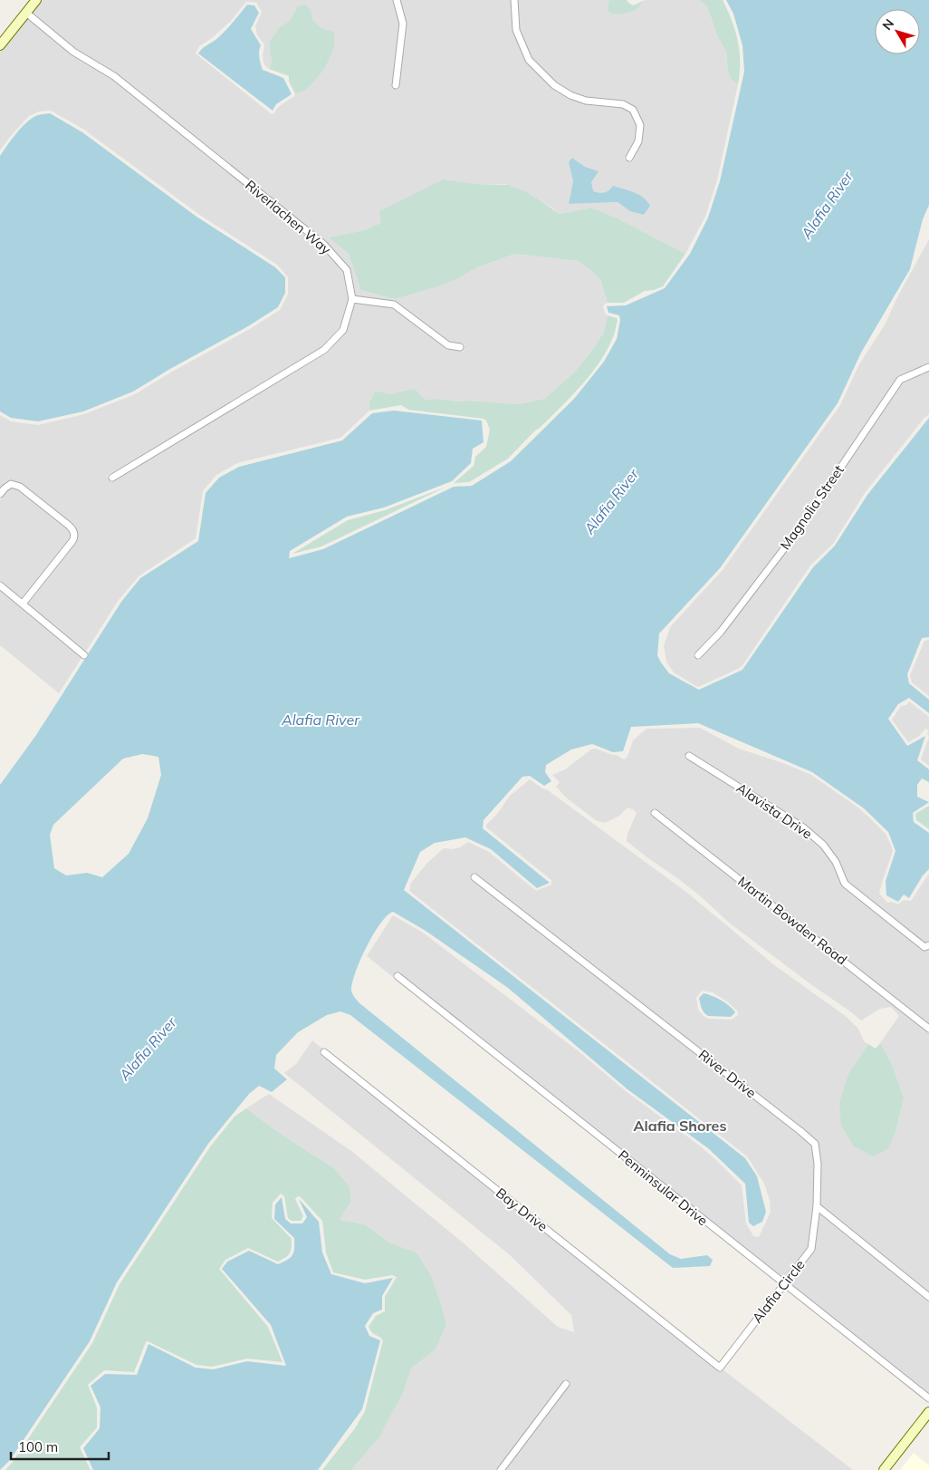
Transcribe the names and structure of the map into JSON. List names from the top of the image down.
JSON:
{
  "streets": {
    "street": [
      "Riverlachen Way",
      "Magnolia Street",
      "Alavista Drive",
      "Martin Bowden Road",
      "River Drive",
      "Penninsular Drive",
      "Bay Drive",
      "Alafia Circle"
    ]
  },
  "crossings": [
    ["River Drive", "Alafia Circle"],
    ["Penninsular Drive", "Alafia Circle"],
    ["Bay Drive", "Alafia Circle"]
  ],
  "districts": ["Alafia Shores"],
  "water": ["Alafia River"],
  "scale_bar": "100 m",
  "north": "top left"
}
